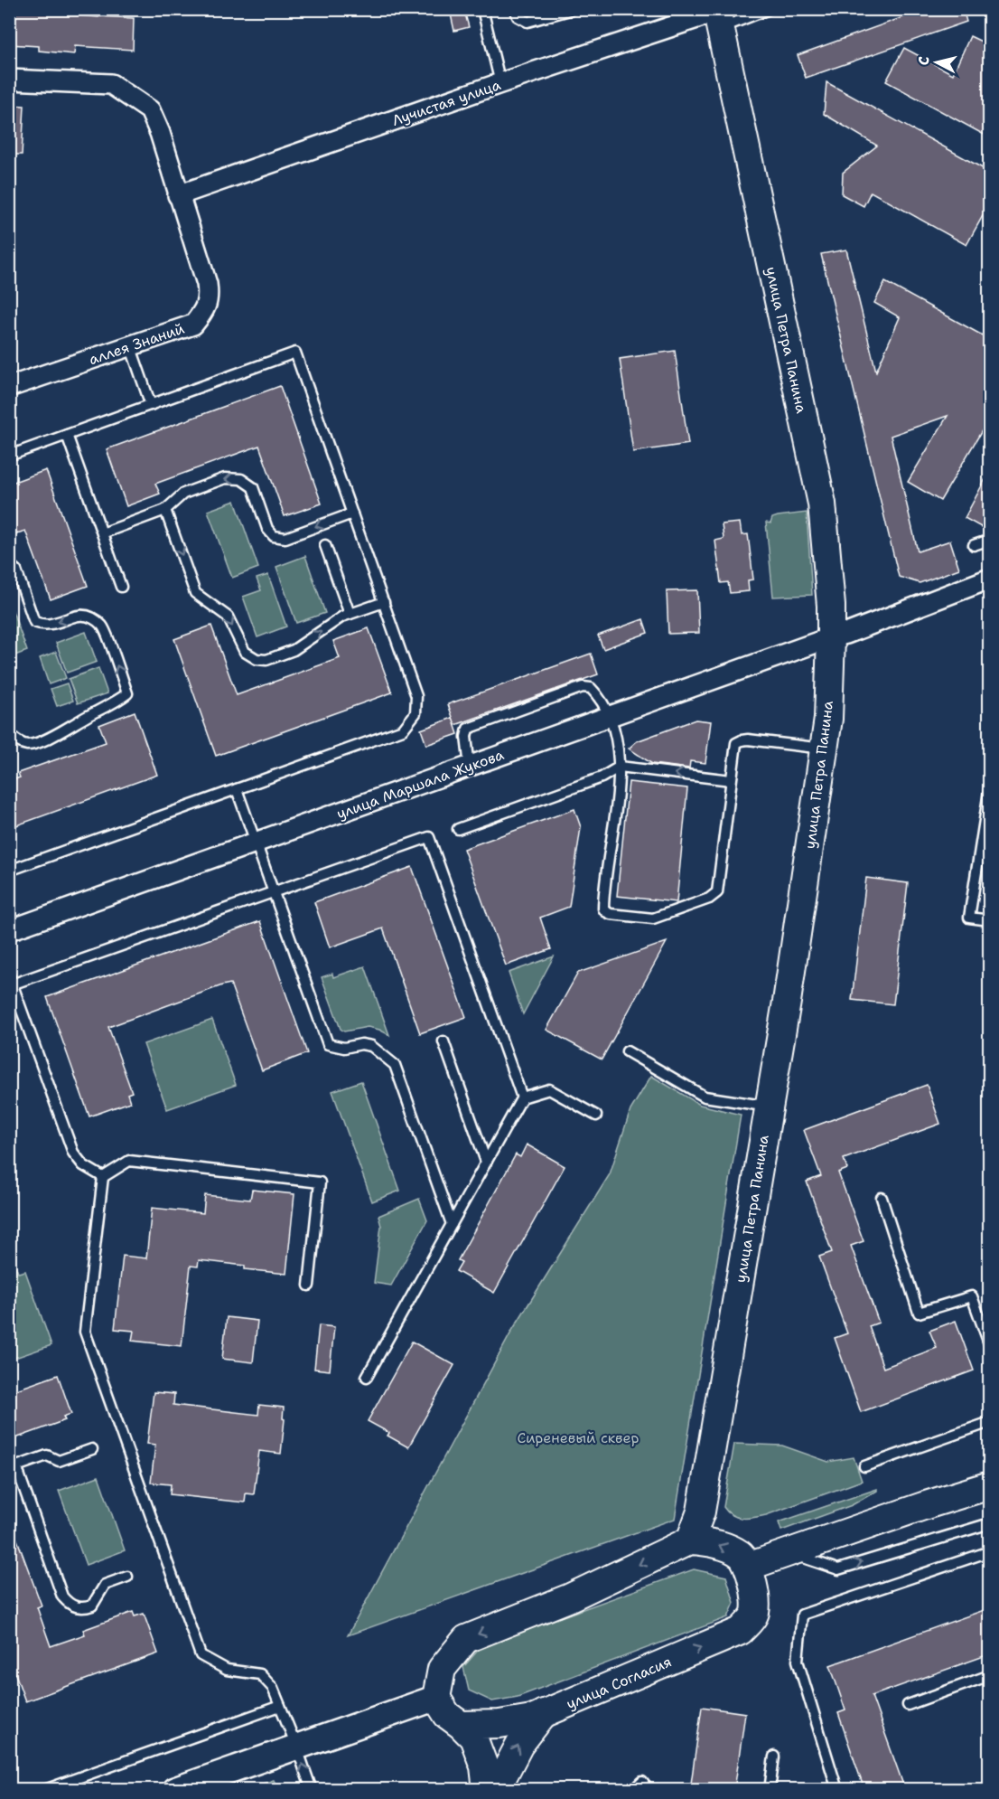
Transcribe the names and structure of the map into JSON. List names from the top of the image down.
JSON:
{
  "streets": {
    "main road": ["улица Петра Панина", "улица Согласия"],
    "street": ["Лучистая улица", "аллея Знаний", "улица Маршала Жукова"]
  },
  "crossings": [
    ["Лучистая улица", "улица Петра Панина"],
    ["Лучистая улица", "аллея Знаний"],
    ["улица Петра Панина", "улица Маршала Жукова"]
  ],
  "one_way": ["улица Согласия"],
  "parks": ["Сиреневый сквер"],
  "north": "left"
}
